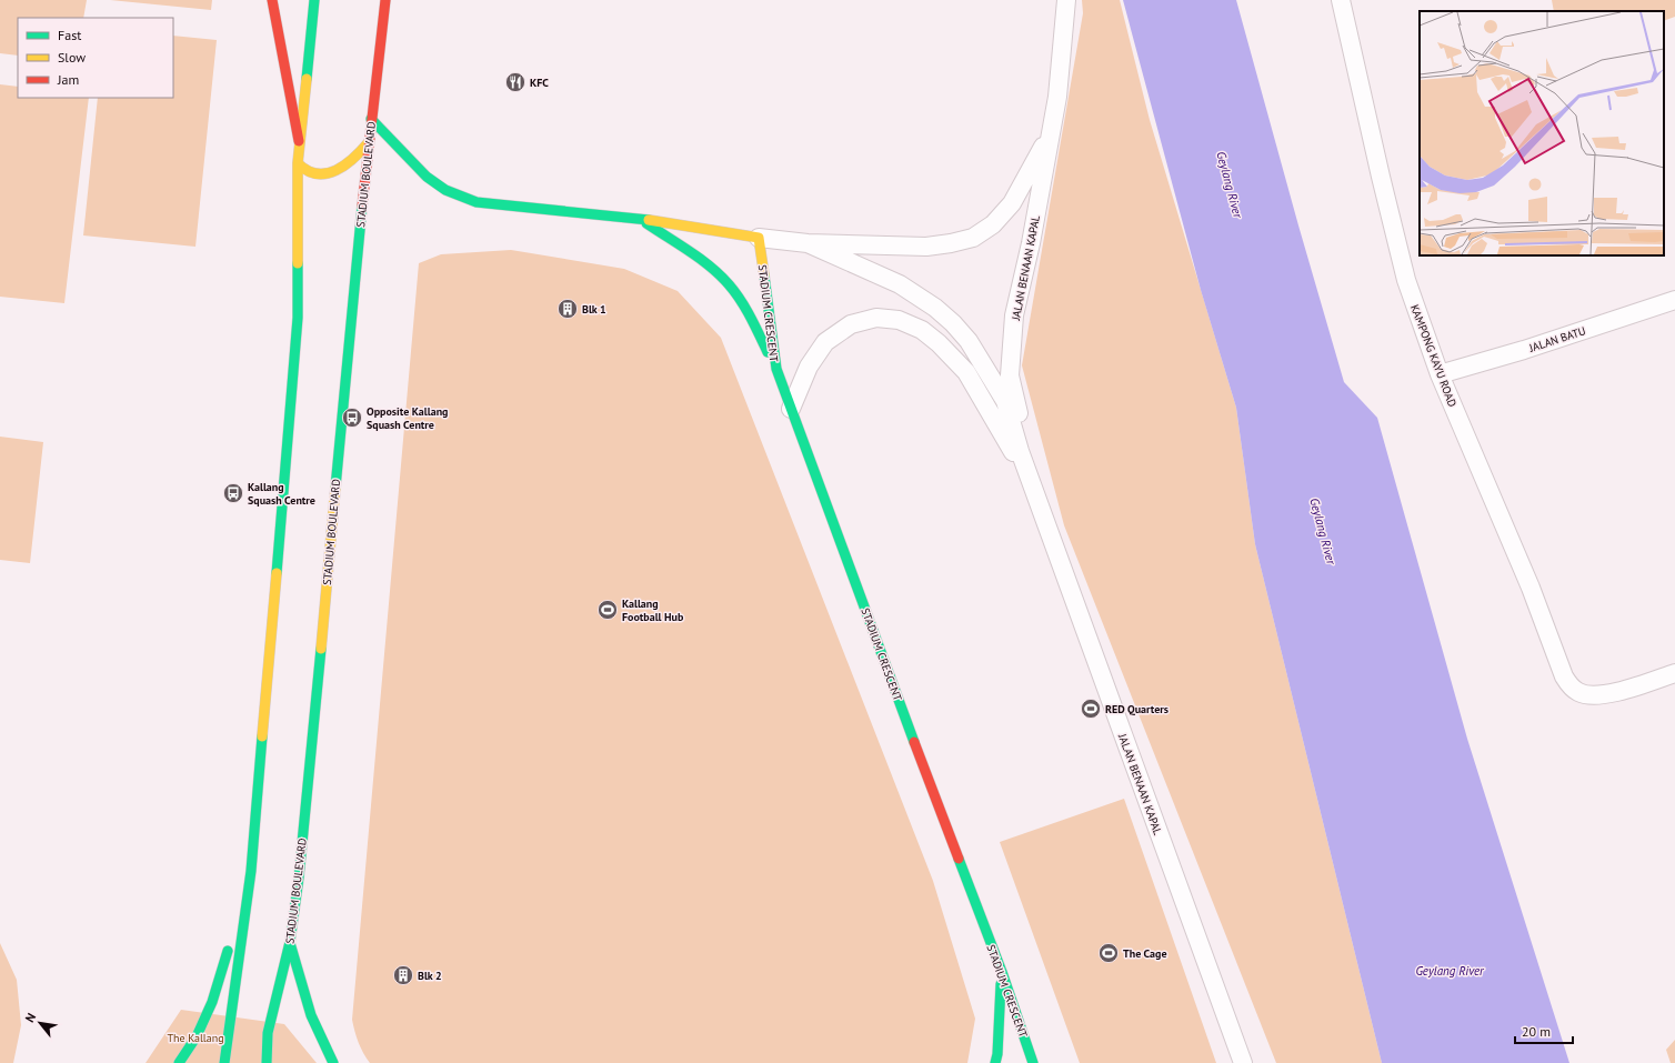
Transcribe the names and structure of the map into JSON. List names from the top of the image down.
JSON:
{
  "streets": {
    "street": [
      "STADIUM BOULEVARD",
      "JALAN BENAAN KAPAL",
      "STADIUM CRESCENT",
      "JALAN BATU",
      "KAMPONG KAYU ROAD"
    ]
  },
  "crossings": [
    ["JALAN BENAAN KAPAL", "STADIUM CRESCENT"],
    ["JALAN BATU", "KAMPONG KAYU ROAD"]
  ],
  "water": ["Geylang River"],
  "parks": ["The Kallang"],
  "places": {
    "restaurant": ["KFC"],
    "building": ["Blk 1", "Blk 2"],
    "bus stop": ["Opposite Kallang Squash Centre", "Kallang Squash Centre"],
    "sports": ["Kallang Football Hub", "RED Quarters", "The Cage"]
  },
  "legend": ["Fast", "Slow", "Jam"],
  "scale_bar": "20 m",
  "north": "top left"
}
